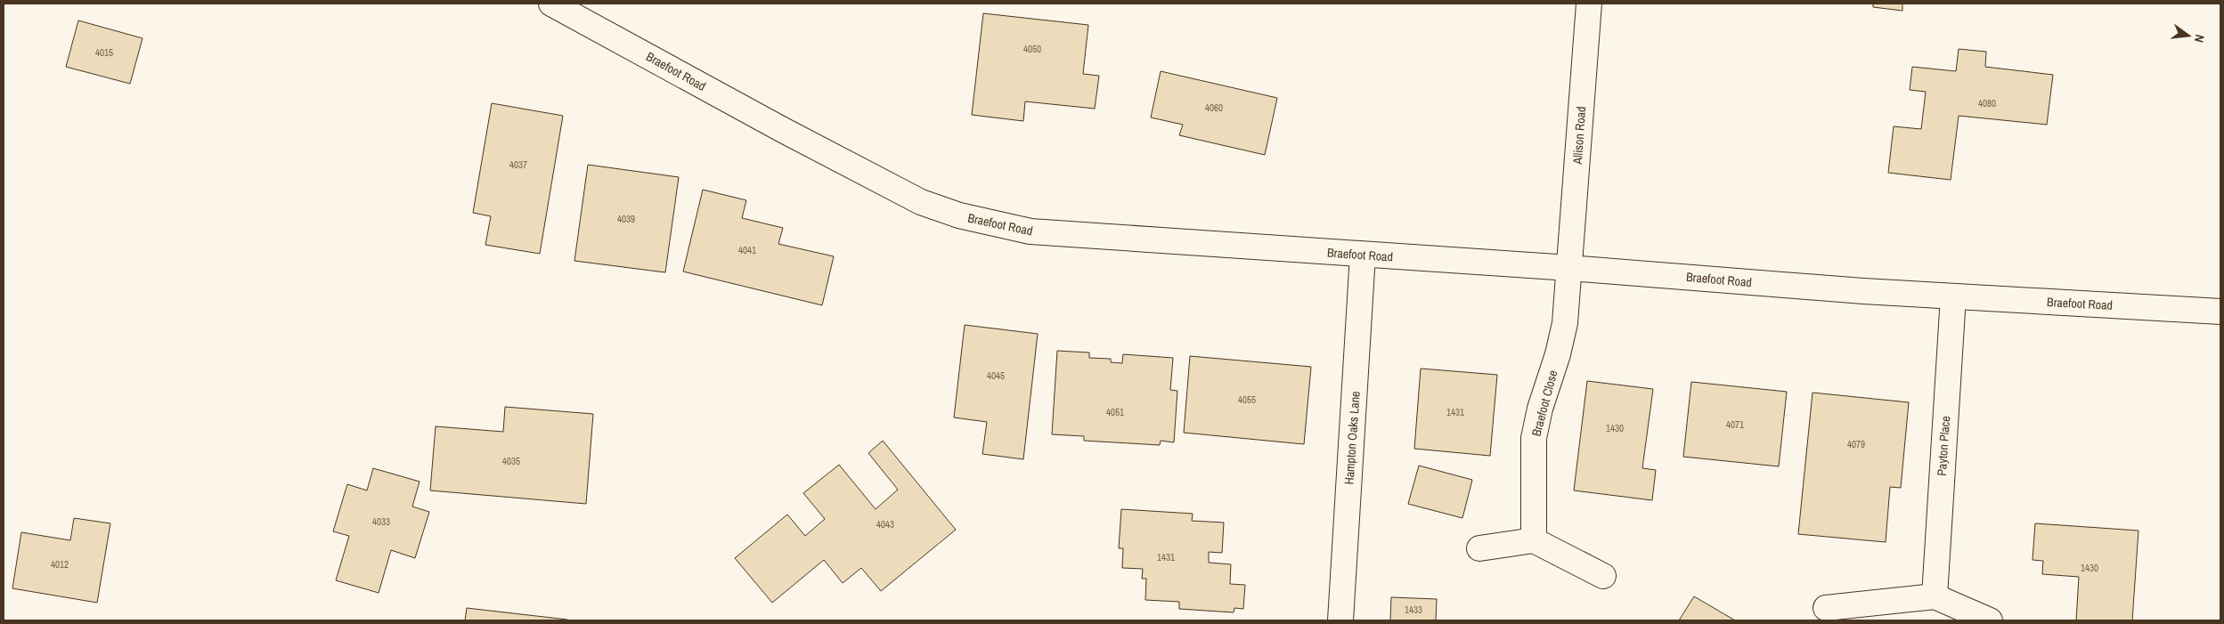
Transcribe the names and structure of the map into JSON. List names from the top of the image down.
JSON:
{
  "streets": {
    "street": [
      "Braefoot Road",
      "Allison Road",
      "Braefoot Close",
      "Hampton Oaks Lane",
      "Payton Place"
    ]
  },
  "crossings": [
    ["Braefoot Road", "Allison Road"],
    ["Braefoot Road", "Braefoot Close"],
    ["Braefoot Road", "Hampton Oaks Lane"],
    ["Braefoot Road", "Payton Place"],
    ["Allison Road", "Braefoot Close"]
  ],
  "house_numbers": [
    "4050",
    "4015",
    "4080",
    "4060",
    "4037",
    "4039",
    "4041",
    "4045",
    "4055",
    "4051",
    "1431",
    "4071",
    "1430",
    "4079",
    "4035",
    "4033",
    "4043",
    "1431",
    "4012",
    "1430",
    "1433"
  ],
  "north": "right"
}
